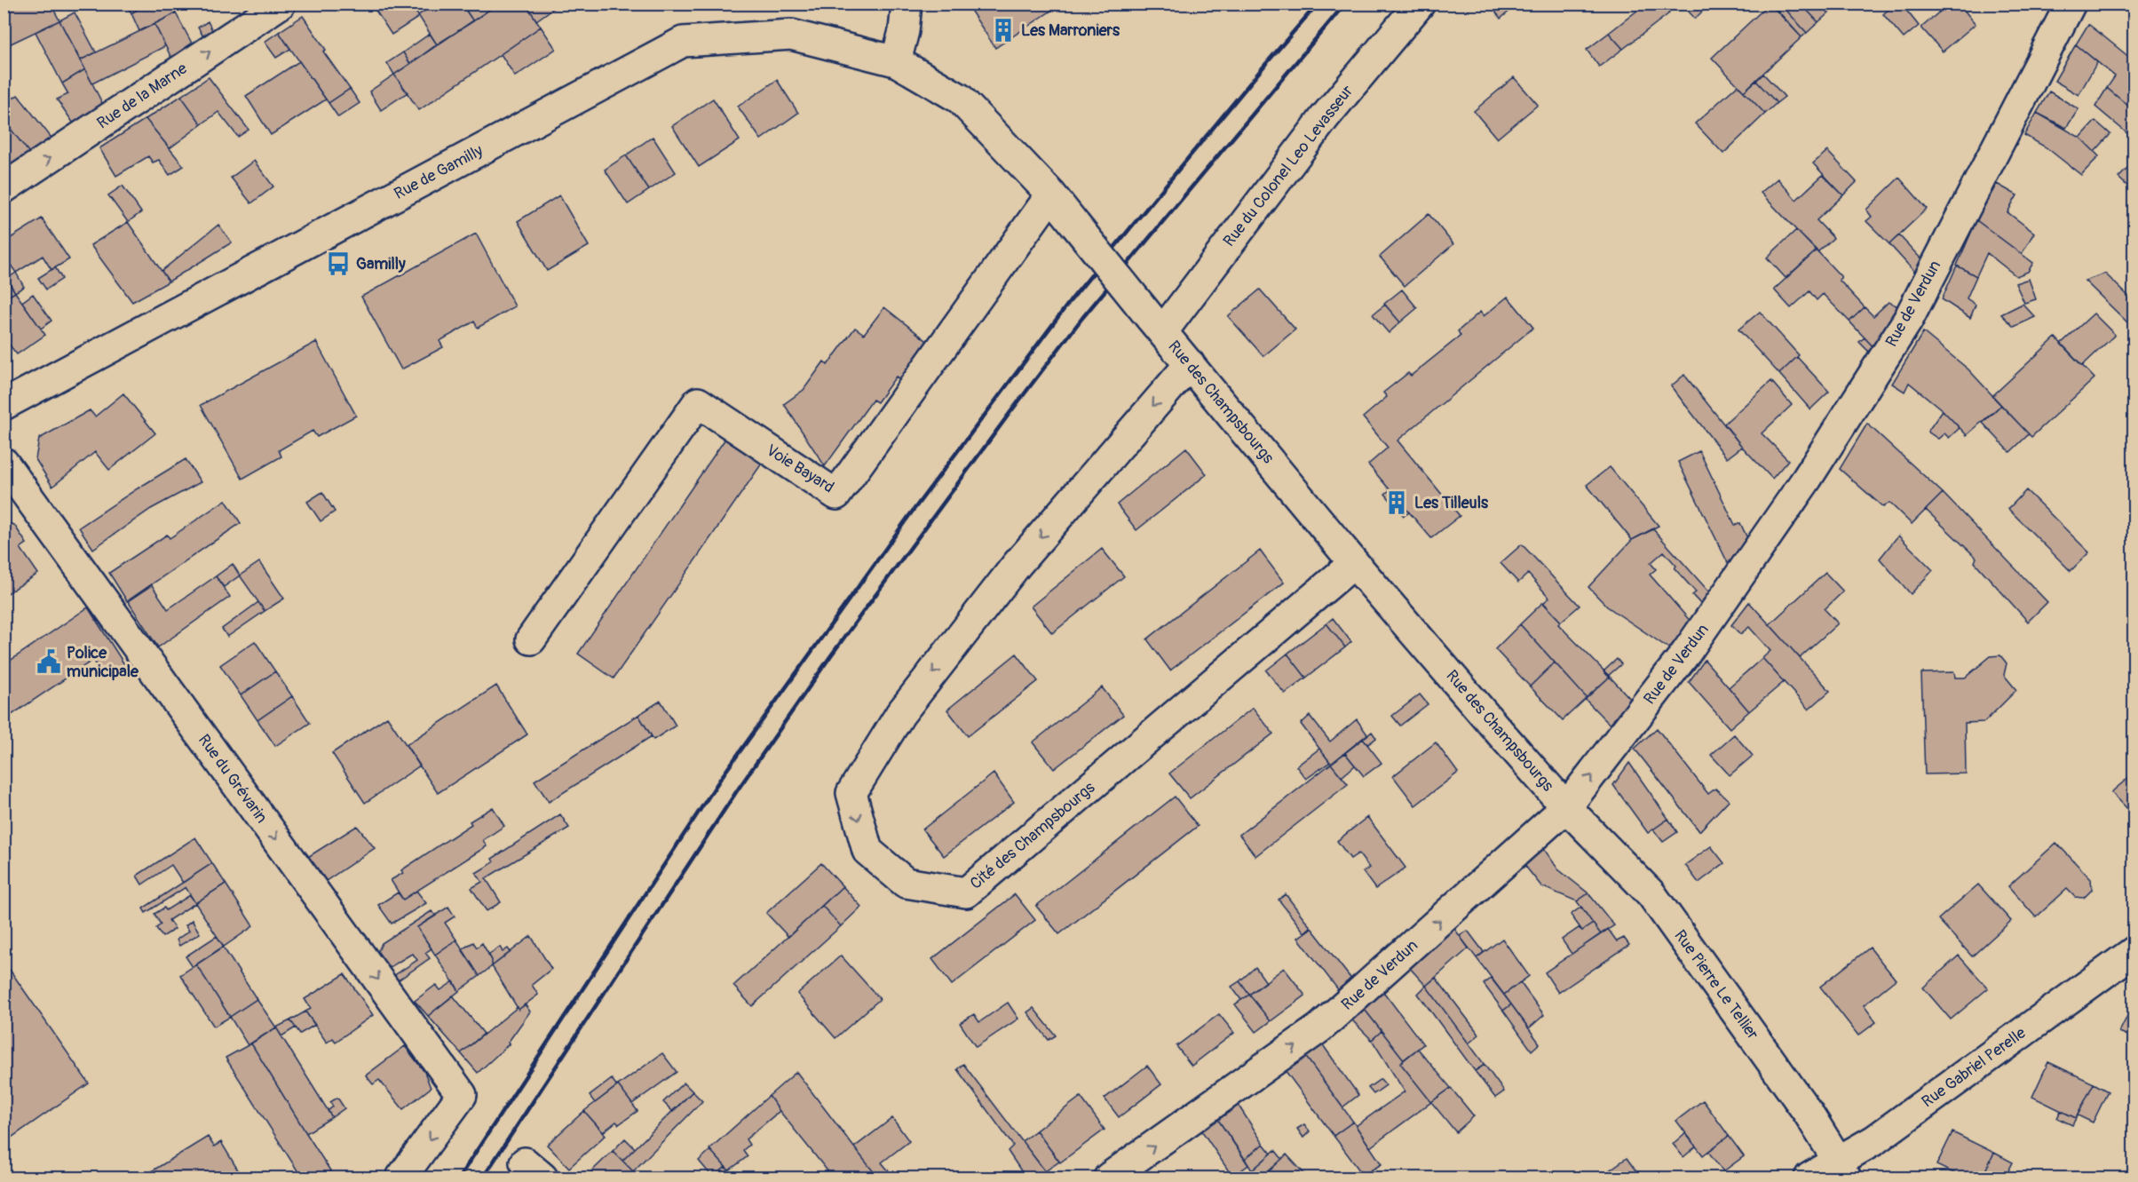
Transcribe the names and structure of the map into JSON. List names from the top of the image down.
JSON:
{
  "streets": {
    "street": [
      "Rue de la Marne",
      "Rue du Colonel Leo Levasseur",
      "Rue de Gamilly",
      "Rue de Verdun",
      "Rue des Champsbourgs",
      "Voie Bayard",
      "Rue du Grévarin",
      "Cité des Champsbourgs",
      "Rue Pierre Le Tellier",
      "Rue Gabriel Perelle"
    ]
  },
  "crossings": [
    ["Rue du Colonel Leo Levasseur", "Rue des Champsbourgs"],
    ["Rue de Gamilly", "Rue des Champsbourgs"],
    ["Rue de Verdun", "Rue des Champsbourgs"],
    ["Rue de Verdun", "Rue Pierre Le Tellier"],
    ["Rue des Champsbourgs", "Voie Bayard"],
    ["Rue des Champsbourgs", "Cité des Champsbourgs"],
    ["Rue des Champsbourgs", "Rue Pierre Le Tellier"],
    ["Rue Pierre Le Tellier", "Rue Gabriel Perelle"]
  ],
  "one_way": ["Rue de la Marne", "Rue de Verdun", "Rue du Grévarin"],
  "places": {
    "building": ["Les Marroniers", "Les Tilleuls"],
    "bus stop": ["Gamilly"],
    "public building": ["Police municipale"]
  }
}
